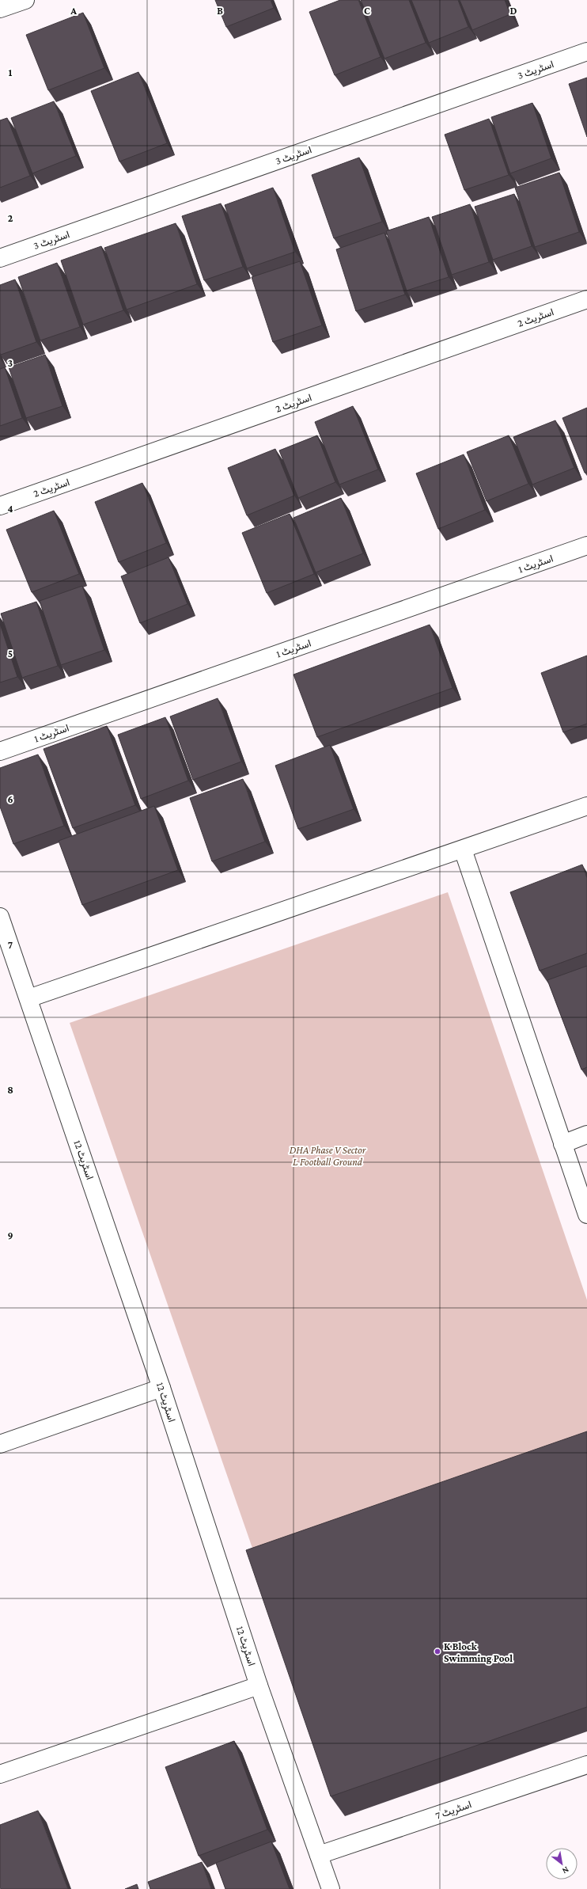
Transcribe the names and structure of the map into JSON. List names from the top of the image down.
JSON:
{
  "streets": {
    "street": [
      "اسٹریٹ 3",
      "اسٹریٹ 2",
      "اسٹریٹ 1",
      "اسٹریٹ 12",
      "اسٹریٹ 7"
    ]
  },
  "crossings": [
    ["اسٹریٹ 12", "اسٹریٹ 7"]
  ],
  "parks": ["DHA Phase V Sector L Football Ground"],
  "places": ["K Block Swimming Pool"],
  "north": "bottom right",
  "grid": {
    "columns": [
      "A",
      "B",
      "C",
      "D"
    ],
    "rows": [
      "1",
      "2",
      "3",
      "4",
      "5",
      "6",
      "7",
      "8",
      "9"
    ]
  }
}
